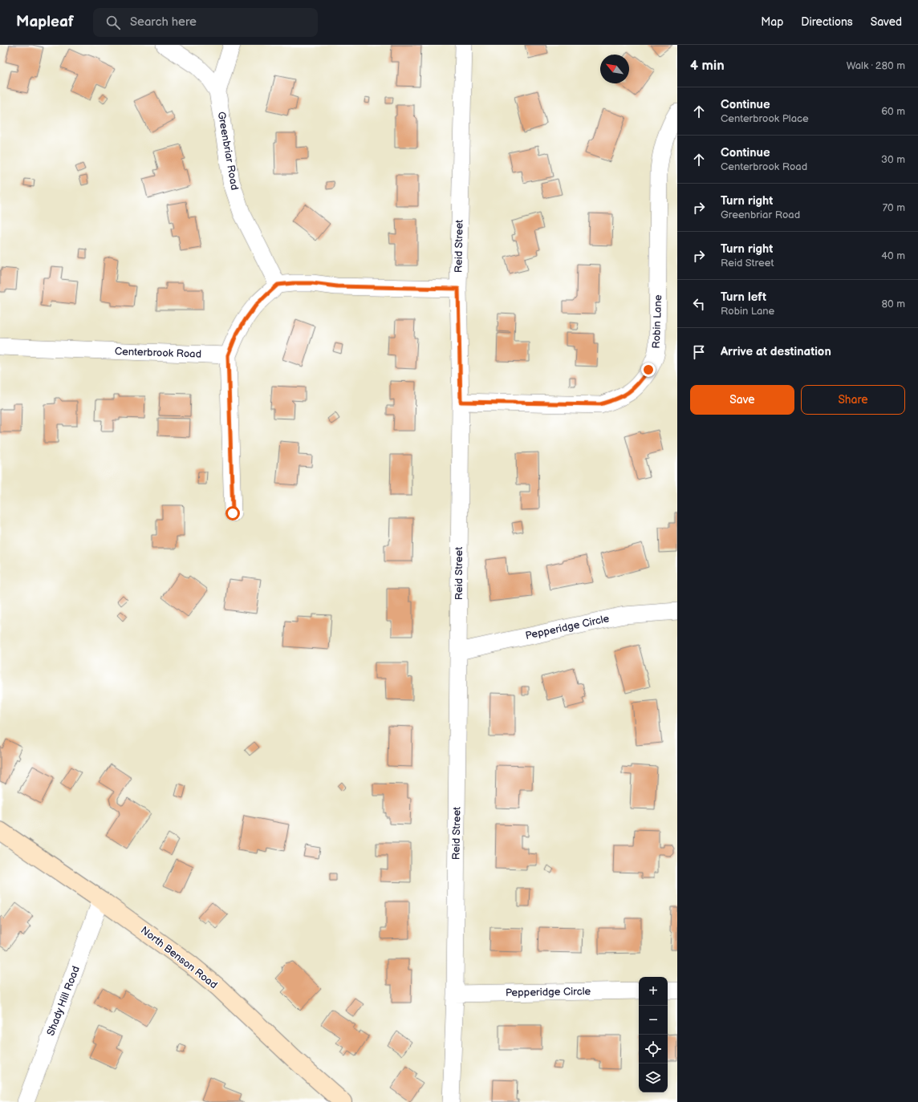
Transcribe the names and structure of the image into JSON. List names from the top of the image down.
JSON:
{
  "streets": {
    "main road": ["North Benson Road"],
    "street": [
      "Greenbriar Road",
      "Reid Street",
      "Robin Lane",
      "Centerbrook Road",
      "Pepperidge Circle",
      "Shady Hill Road"
    ]
  },
  "crossings": [
    ["Reid Street", "Robin Lane"],
    ["Reid Street", "Pepperidge Circle"],
    ["North Benson Road", "Shady Hill Road"]
  ],
  "north": "top left",
  "page": {
    "header": "Mapleaf",
    "search": "Search here",
    "nav": ["Map", "Directions", "Saved"],
    "heading": ["4 min", "Walk · 280 m"],
    "list": [
      ["Continue", "Centerbrook Place", "60 m"],
      ["Continue", "Centerbrook Road", "30 m"],
      ["Turn right", "Greenbriar Road", "70 m"],
      ["Turn right", "Reid Street", "40 m"],
      ["Turn left", "Robin Lane", "80 m"],
      "Arrive at destination"
    ],
    "buttons": ["Save", "Share"],
    "map_buttons": ["+", "−"]
  }
}
